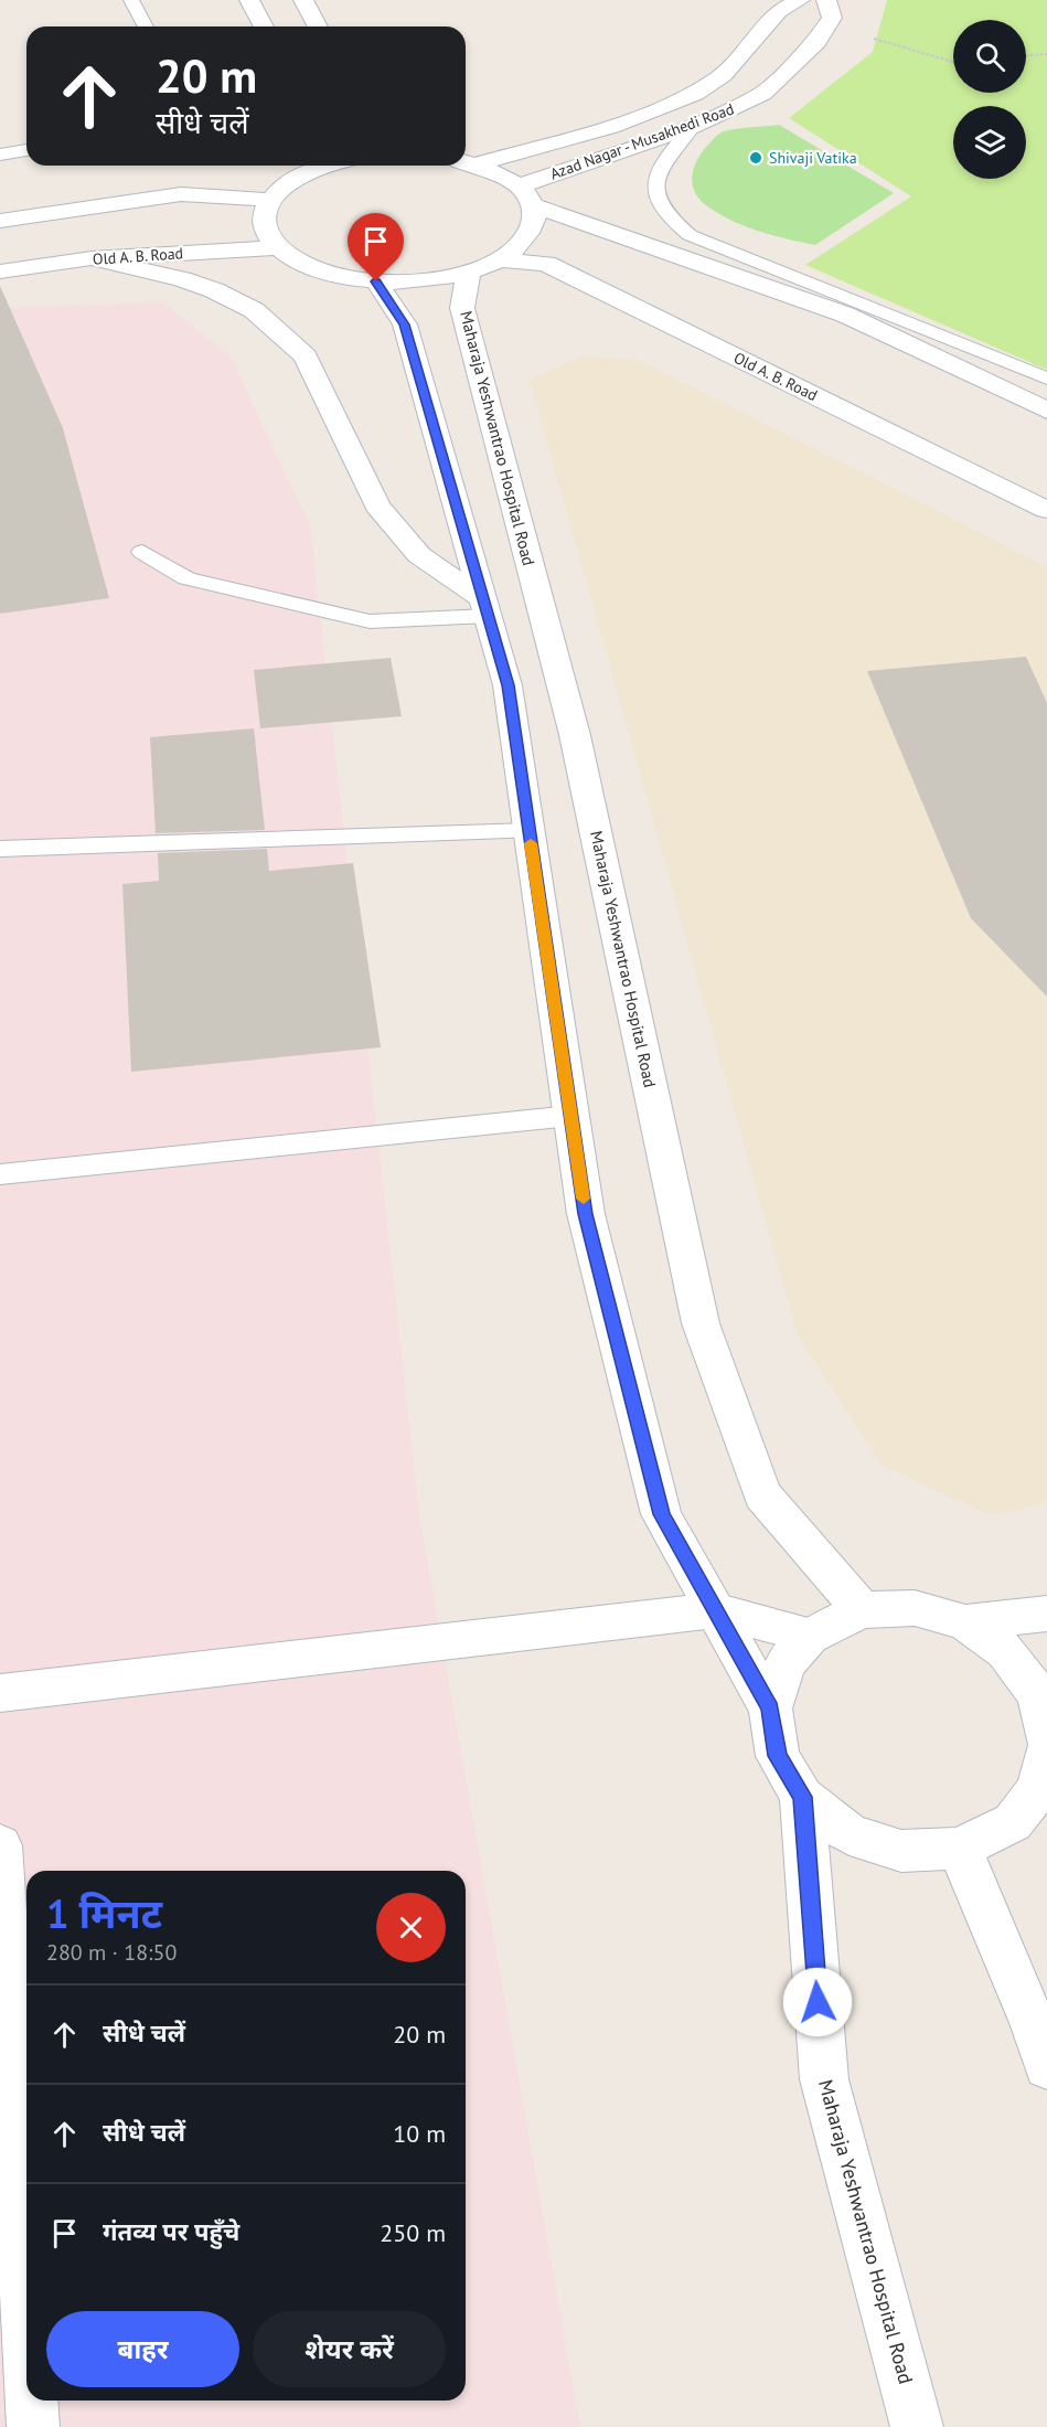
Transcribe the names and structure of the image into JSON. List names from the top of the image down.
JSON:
{
  "streets": {
    "main road": ["Azad Nagar - Musakhedi Road", "Old A. B. Road", "Maharaja Yeshwantrao Hospital Road"]
  },
  "places": ["Shivaji Vatika"],
  "page": {
    "turn": ["20 m", "सीधे चलें"],
    "heading": ["1 मिनट", "280 m · 18:50"],
    "list": [
      {
        "name": "सीधे चलें",
        "value": "20 m"
      },
      {
        "name": "सीधे चलें",
        "value": "10 m"
      },
      {
        "name": "गंतव्य पर पहुँचे",
        "value": "250 m"
      }
    ],
    "buttons": ["बाहर", "शेयर करें"]
  }
}
